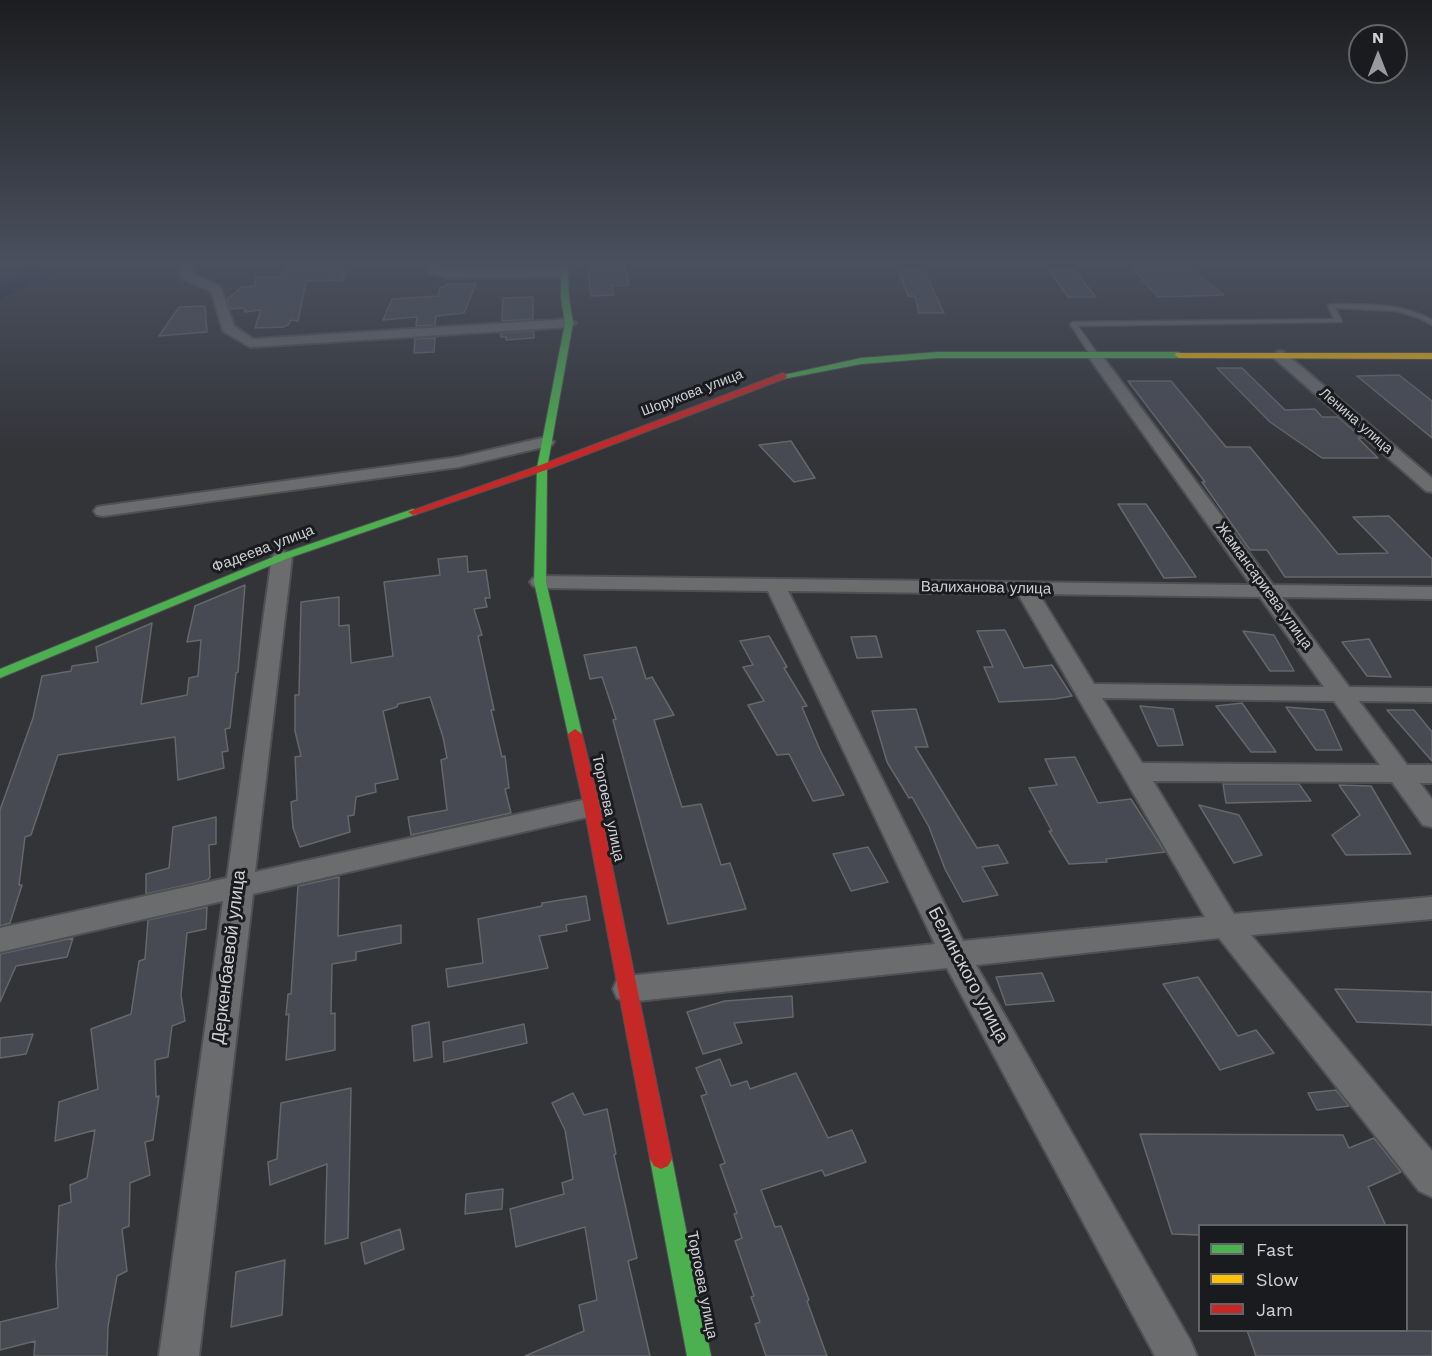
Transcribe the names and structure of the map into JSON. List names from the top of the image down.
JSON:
{
  "streets": {
    "street": [
      "Шорукова улица",
      "Ленина улица",
      "Фадеева улица",
      "Жамансариева улица",
      "Валиханова улица",
      "Торгоева улица",
      "Деркенбаевой улица",
      "Белинского улица"
    ]
  },
  "crossings": [
    ["Шорукова улица", "Ленина улица"],
    ["Шорукова улица", "Фадеева улица"],
    ["Шорукова улица", "Жамансариева улица"],
    ["Шорукова улица", "Торгоева улица"],
    ["Фадеева улица", "Торгоева улица"],
    ["Фадеева улица", "Деркенбаевой улица"],
    ["Жамансариева улица", "Валиханова улица"],
    ["Валиханова улица", "Торгоева улица"],
    ["Валиханова улица", "Белинского улица"]
  ],
  "legend": ["Fast", "Slow", "Jam"],
  "north": "top"
}
